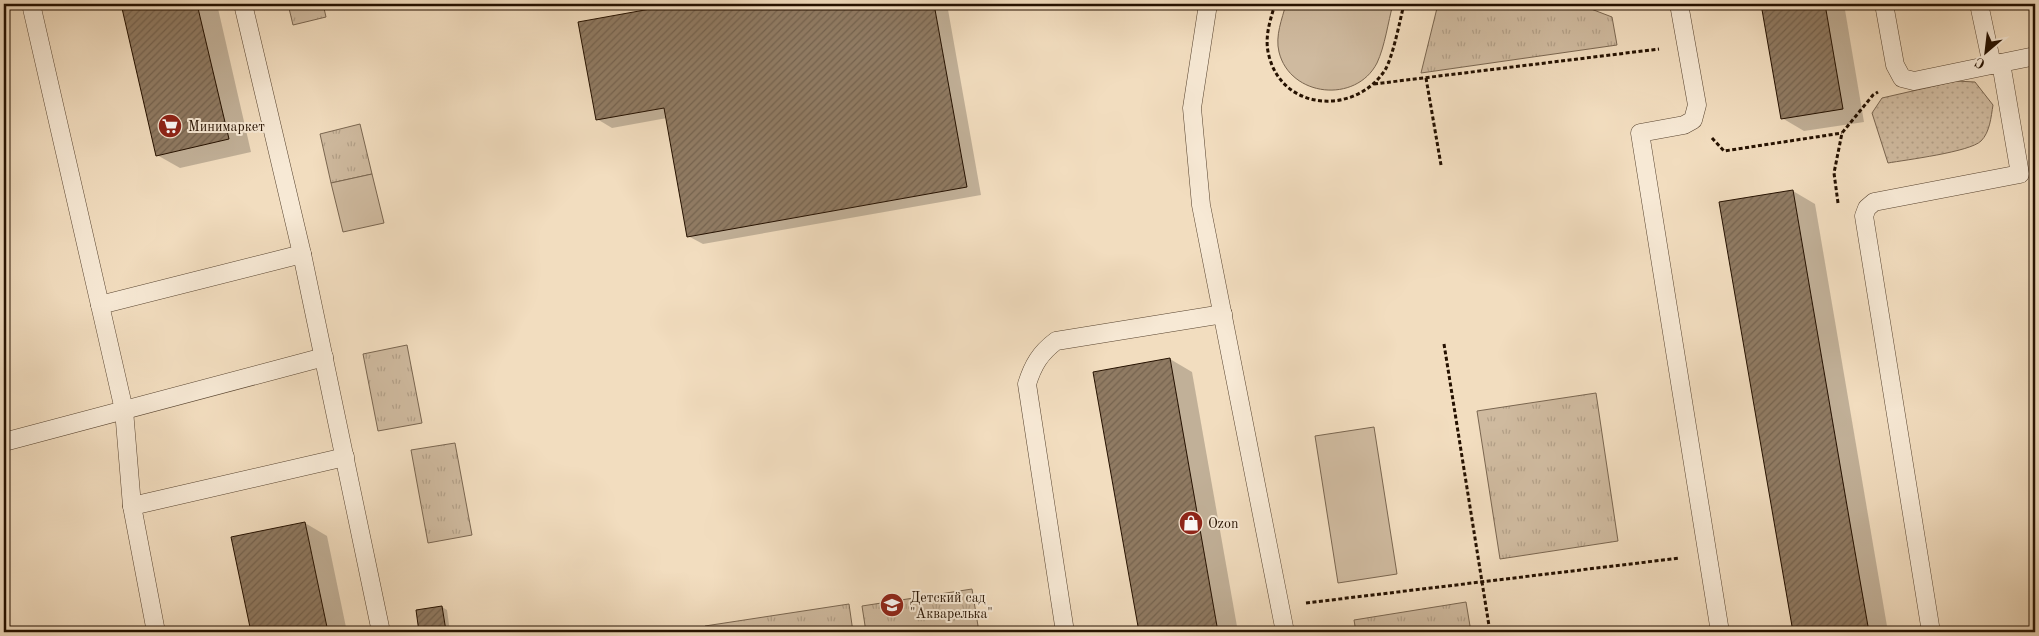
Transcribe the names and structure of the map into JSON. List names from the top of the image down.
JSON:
{
  "places": {
    "supermarket": ["Минимаркет"],
    "shop": ["Ozon"],
    "school or university": ["Детский сад \"Акварелька\""]
  },
  "north": "bottom left"
}
